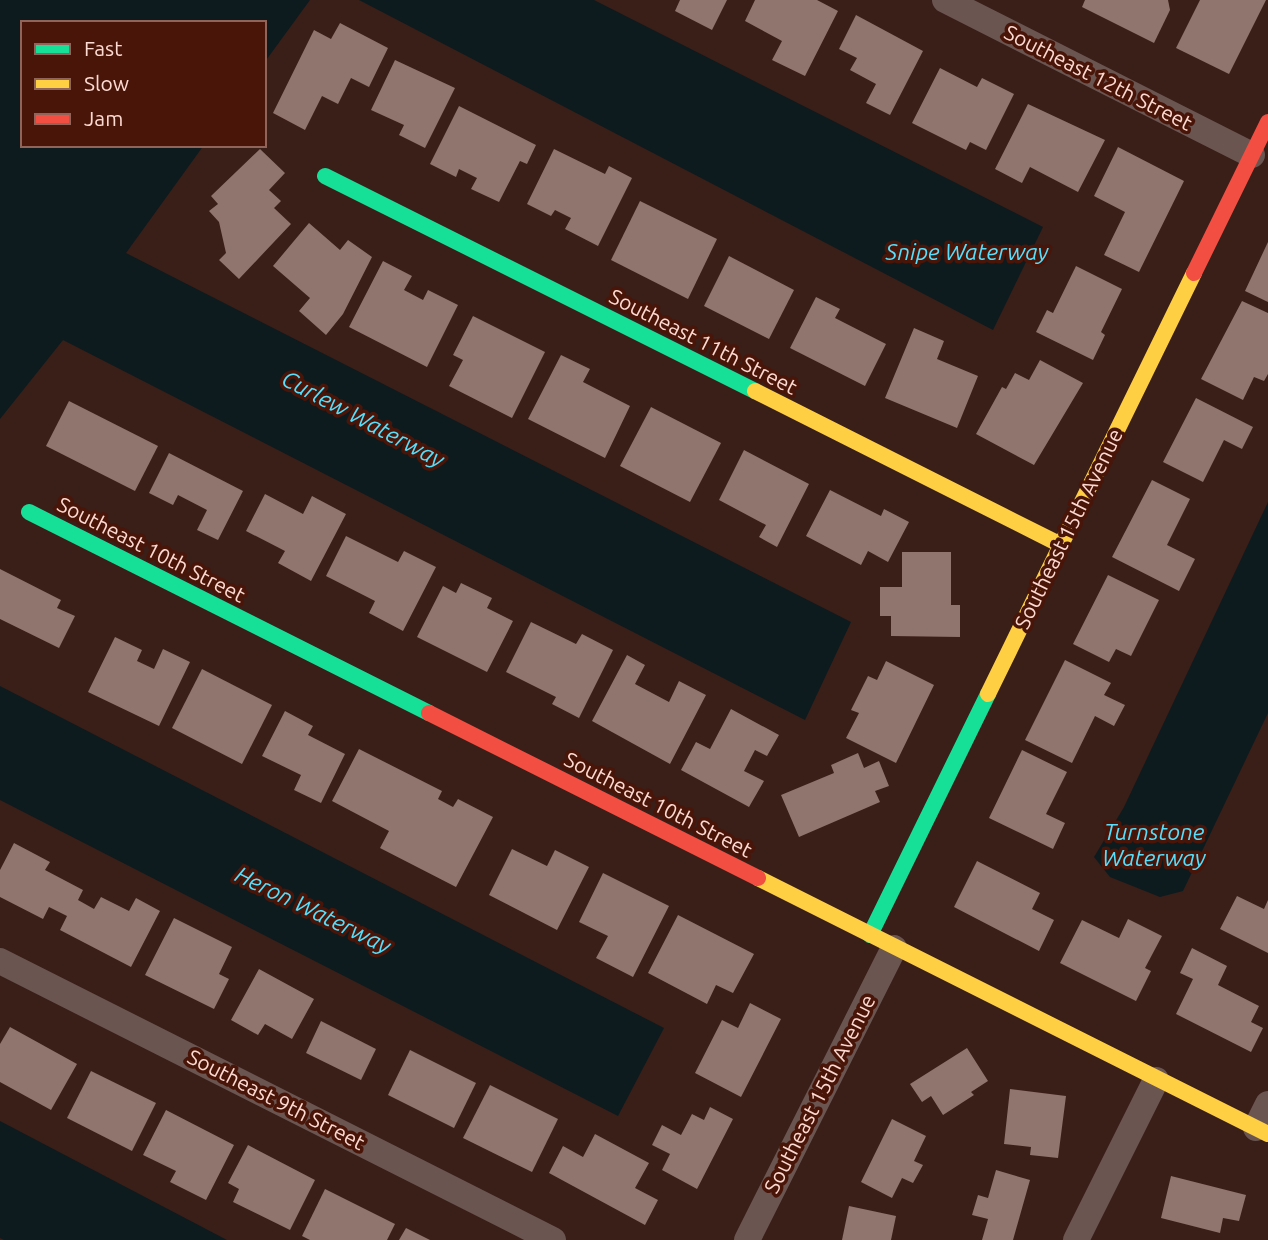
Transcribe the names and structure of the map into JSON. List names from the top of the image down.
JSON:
{
  "streets": {
    "street": [
      "Southeast 12th Street",
      "Southeast 11th Street",
      "Southeast 15th Avenue",
      "Southeast 10th Street",
      "Southeast 9th Street"
    ]
  },
  "crossings": [
    ["Southeast 12th Street", "Southeast 15th Avenue"],
    ["Southeast 11th Street", "Southeast 15th Avenue"],
    ["Southeast 15th Avenue", "Southeast 10th Street"]
  ],
  "water": [
    "Snipe Waterway",
    "Curlew Waterway",
    "Turnstone Waterway",
    "Heron Waterway"
  ],
  "legend": ["Fast", "Slow", "Jam"]
}
